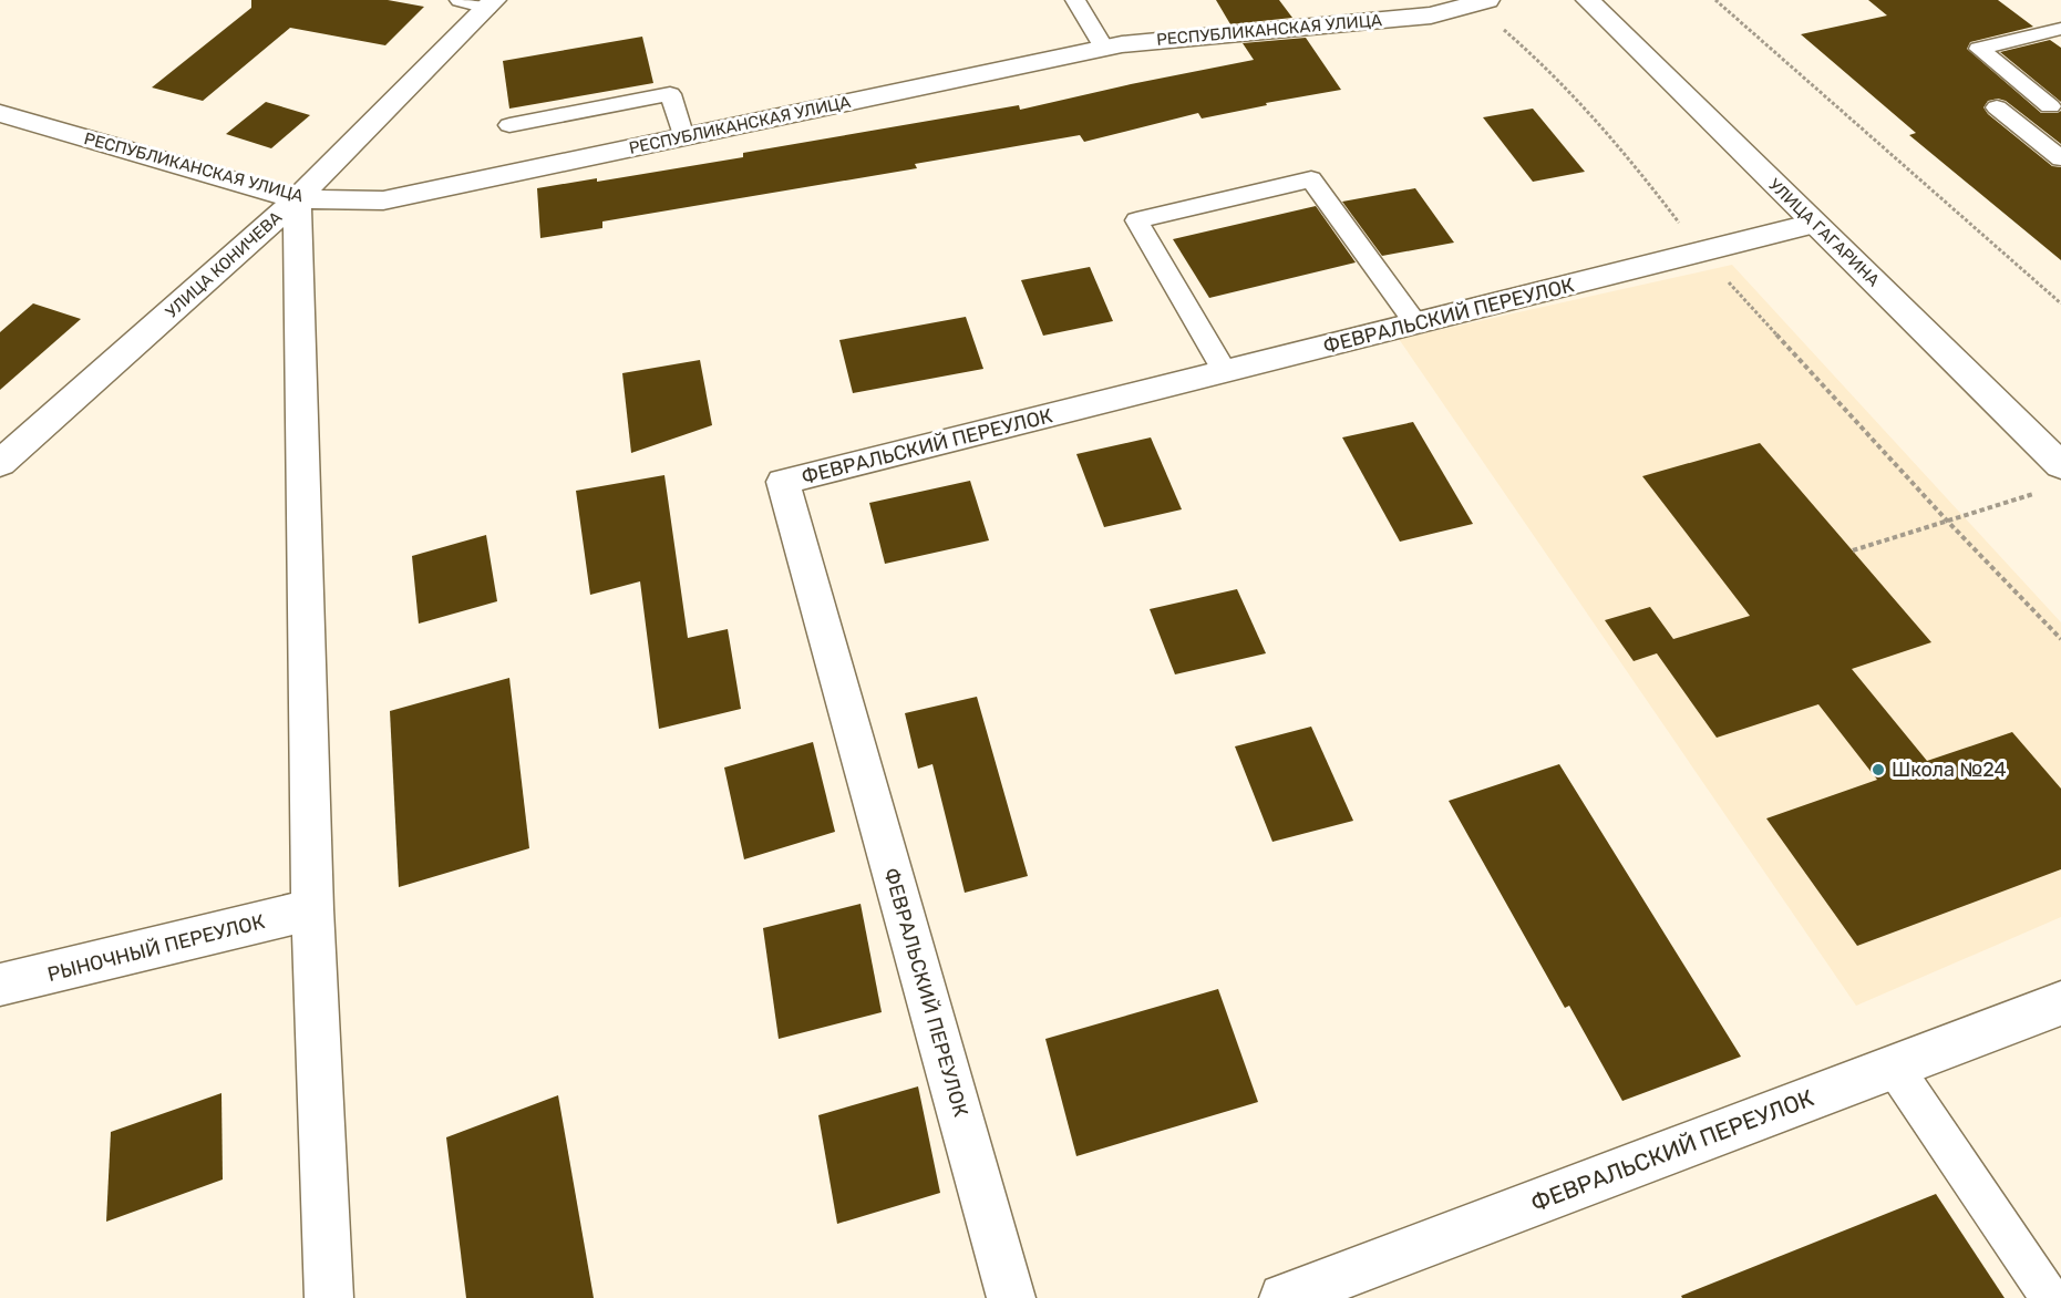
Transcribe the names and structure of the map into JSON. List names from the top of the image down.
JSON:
{
  "streets": {
    "street": [
      "РЕСПУБЛИКАНСКАЯ УЛИЦА",
      "УЛИЦА ГАГАРИНА",
      "УЛИЦА КОНИЧЕВА",
      "ФЕВРАЛЬСКИЙ ПЕРЕУЛОК",
      "РЫНОЧНЫЙ ПЕРЕУЛОК"
    ]
  },
  "crossings": [
    ["РЕСПУБЛИКАНСКАЯ УЛИЦА", "УЛИЦА КОНИЧЕВА"],
    ["УЛИЦА ГАГАРИНА", "ФЕВРАЛЬСКИЙ ПЕРЕУЛОК"]
  ],
  "places": ["Школа №24"]
}
